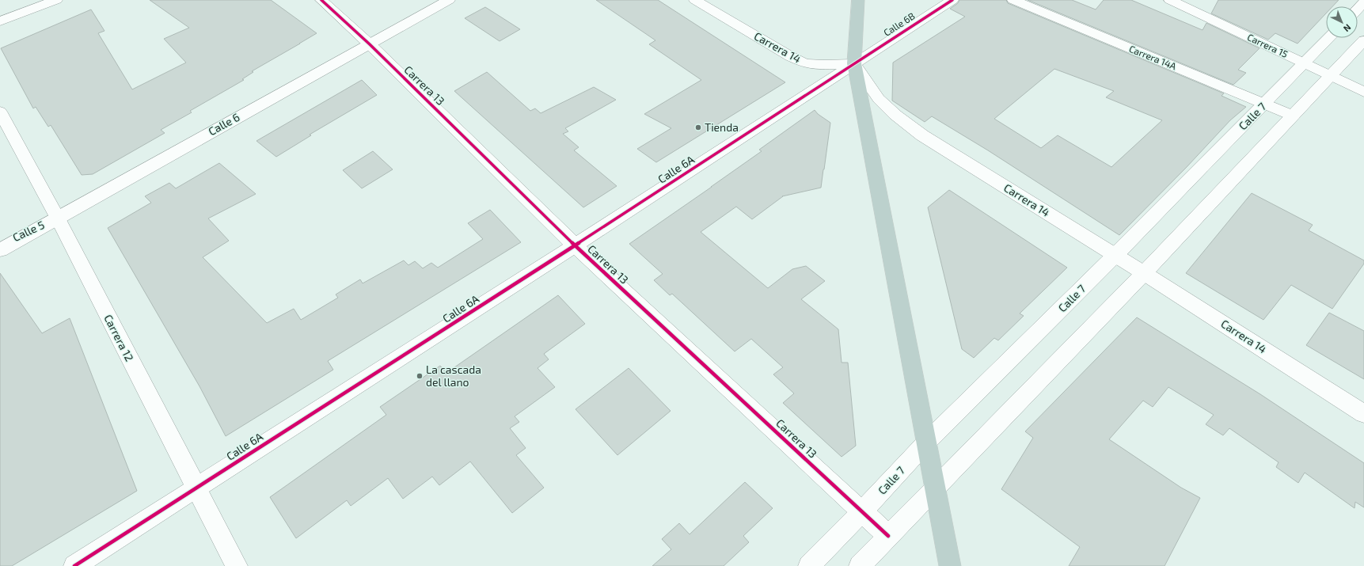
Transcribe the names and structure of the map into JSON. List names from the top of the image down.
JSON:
{
  "streets": {
    "street": [
      "Calle 6B",
      "Carrera 15",
      "Carrera 14",
      "Carrera 14A",
      "Carrera 13",
      "Calle 7",
      "Calle 6",
      "Calle 6A",
      "Calle 5",
      "Carrera 12"
    ]
  },
  "crossings": [
    ["Calle 6B", "Carrera 14"],
    ["Calle 6B", "Calle 6A"],
    ["Carrera 15", "Calle 7"],
    ["Carrera 14", "Calle 7"],
    ["Carrera 14", "Calle 6A"],
    ["Carrera 14A", "Calle 7"],
    ["Carrera 13", "Calle 7"],
    ["Carrera 13", "Calle 6"],
    ["Carrera 13", "Calle 6A"],
    ["Calle 6", "Calle 5"],
    ["Calle 6", "Carrera 12"],
    ["Calle 6A", "Carrera 12"],
    ["Calle 5", "Carrera 12"]
  ],
  "places": ["Tienda", "La cascada del llano"],
  "north": "bottom right"
}
